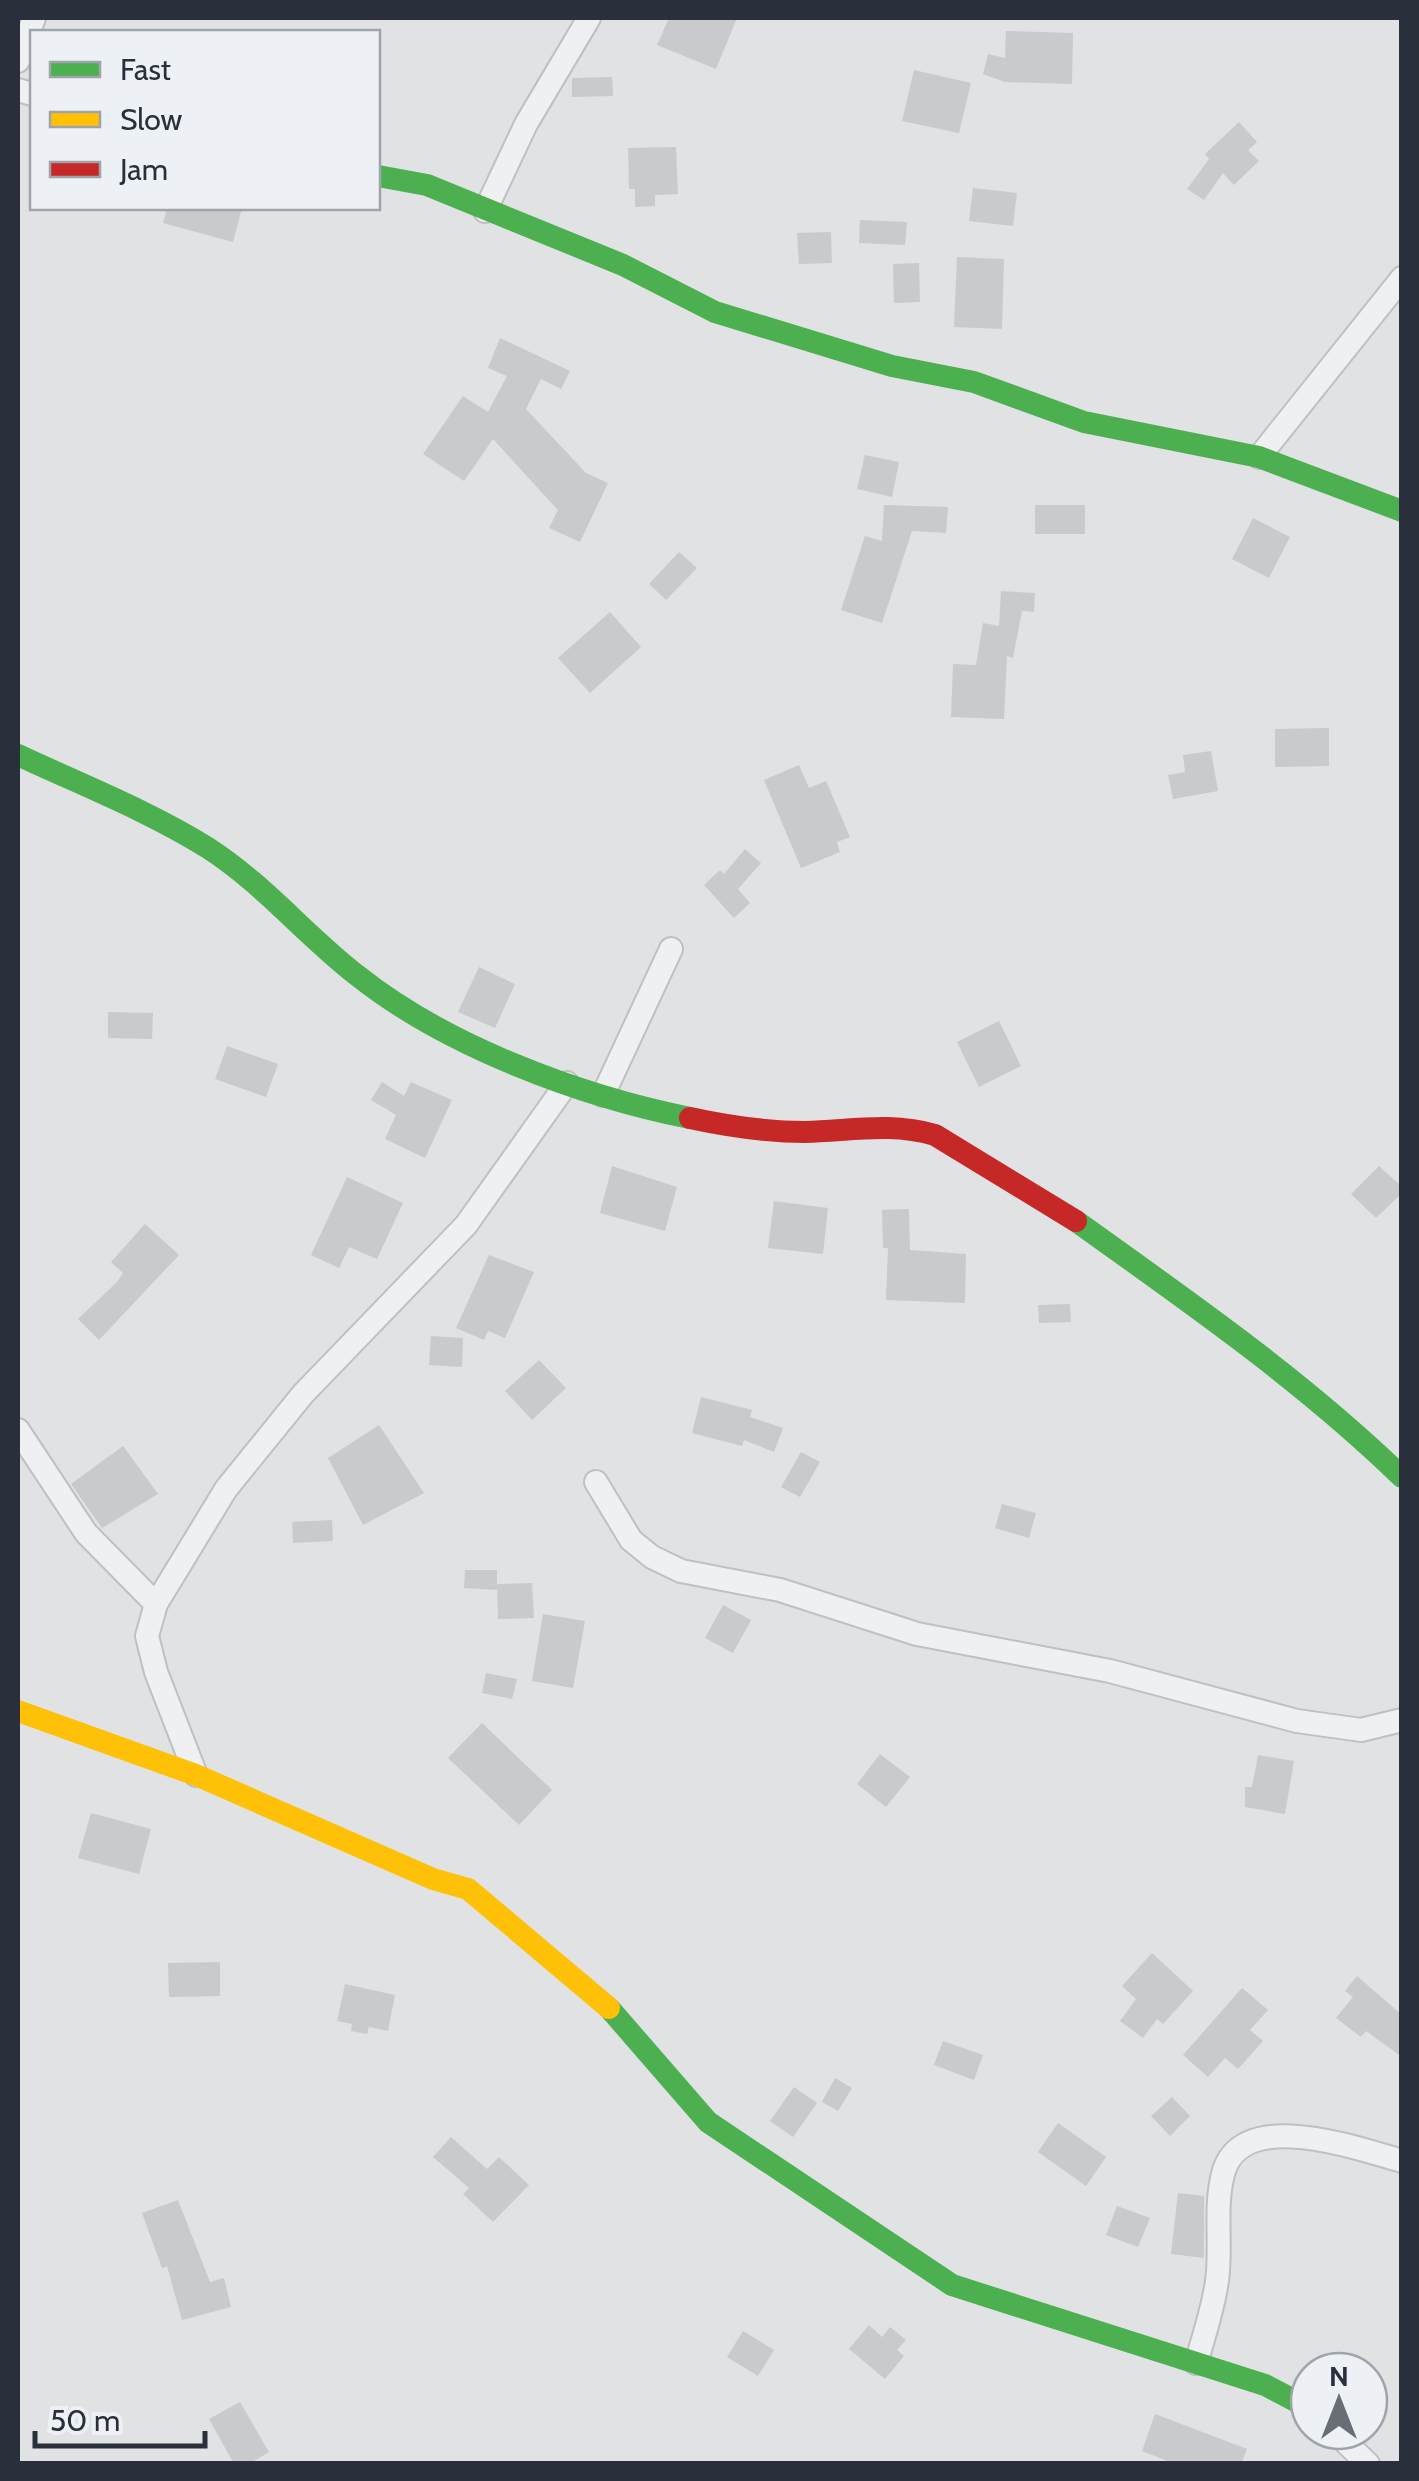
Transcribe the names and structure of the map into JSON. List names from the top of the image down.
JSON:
{
  "legend": ["Fast", "Slow", "Jam"],
  "scale_bar": "50 m",
  "north": "top"
}
